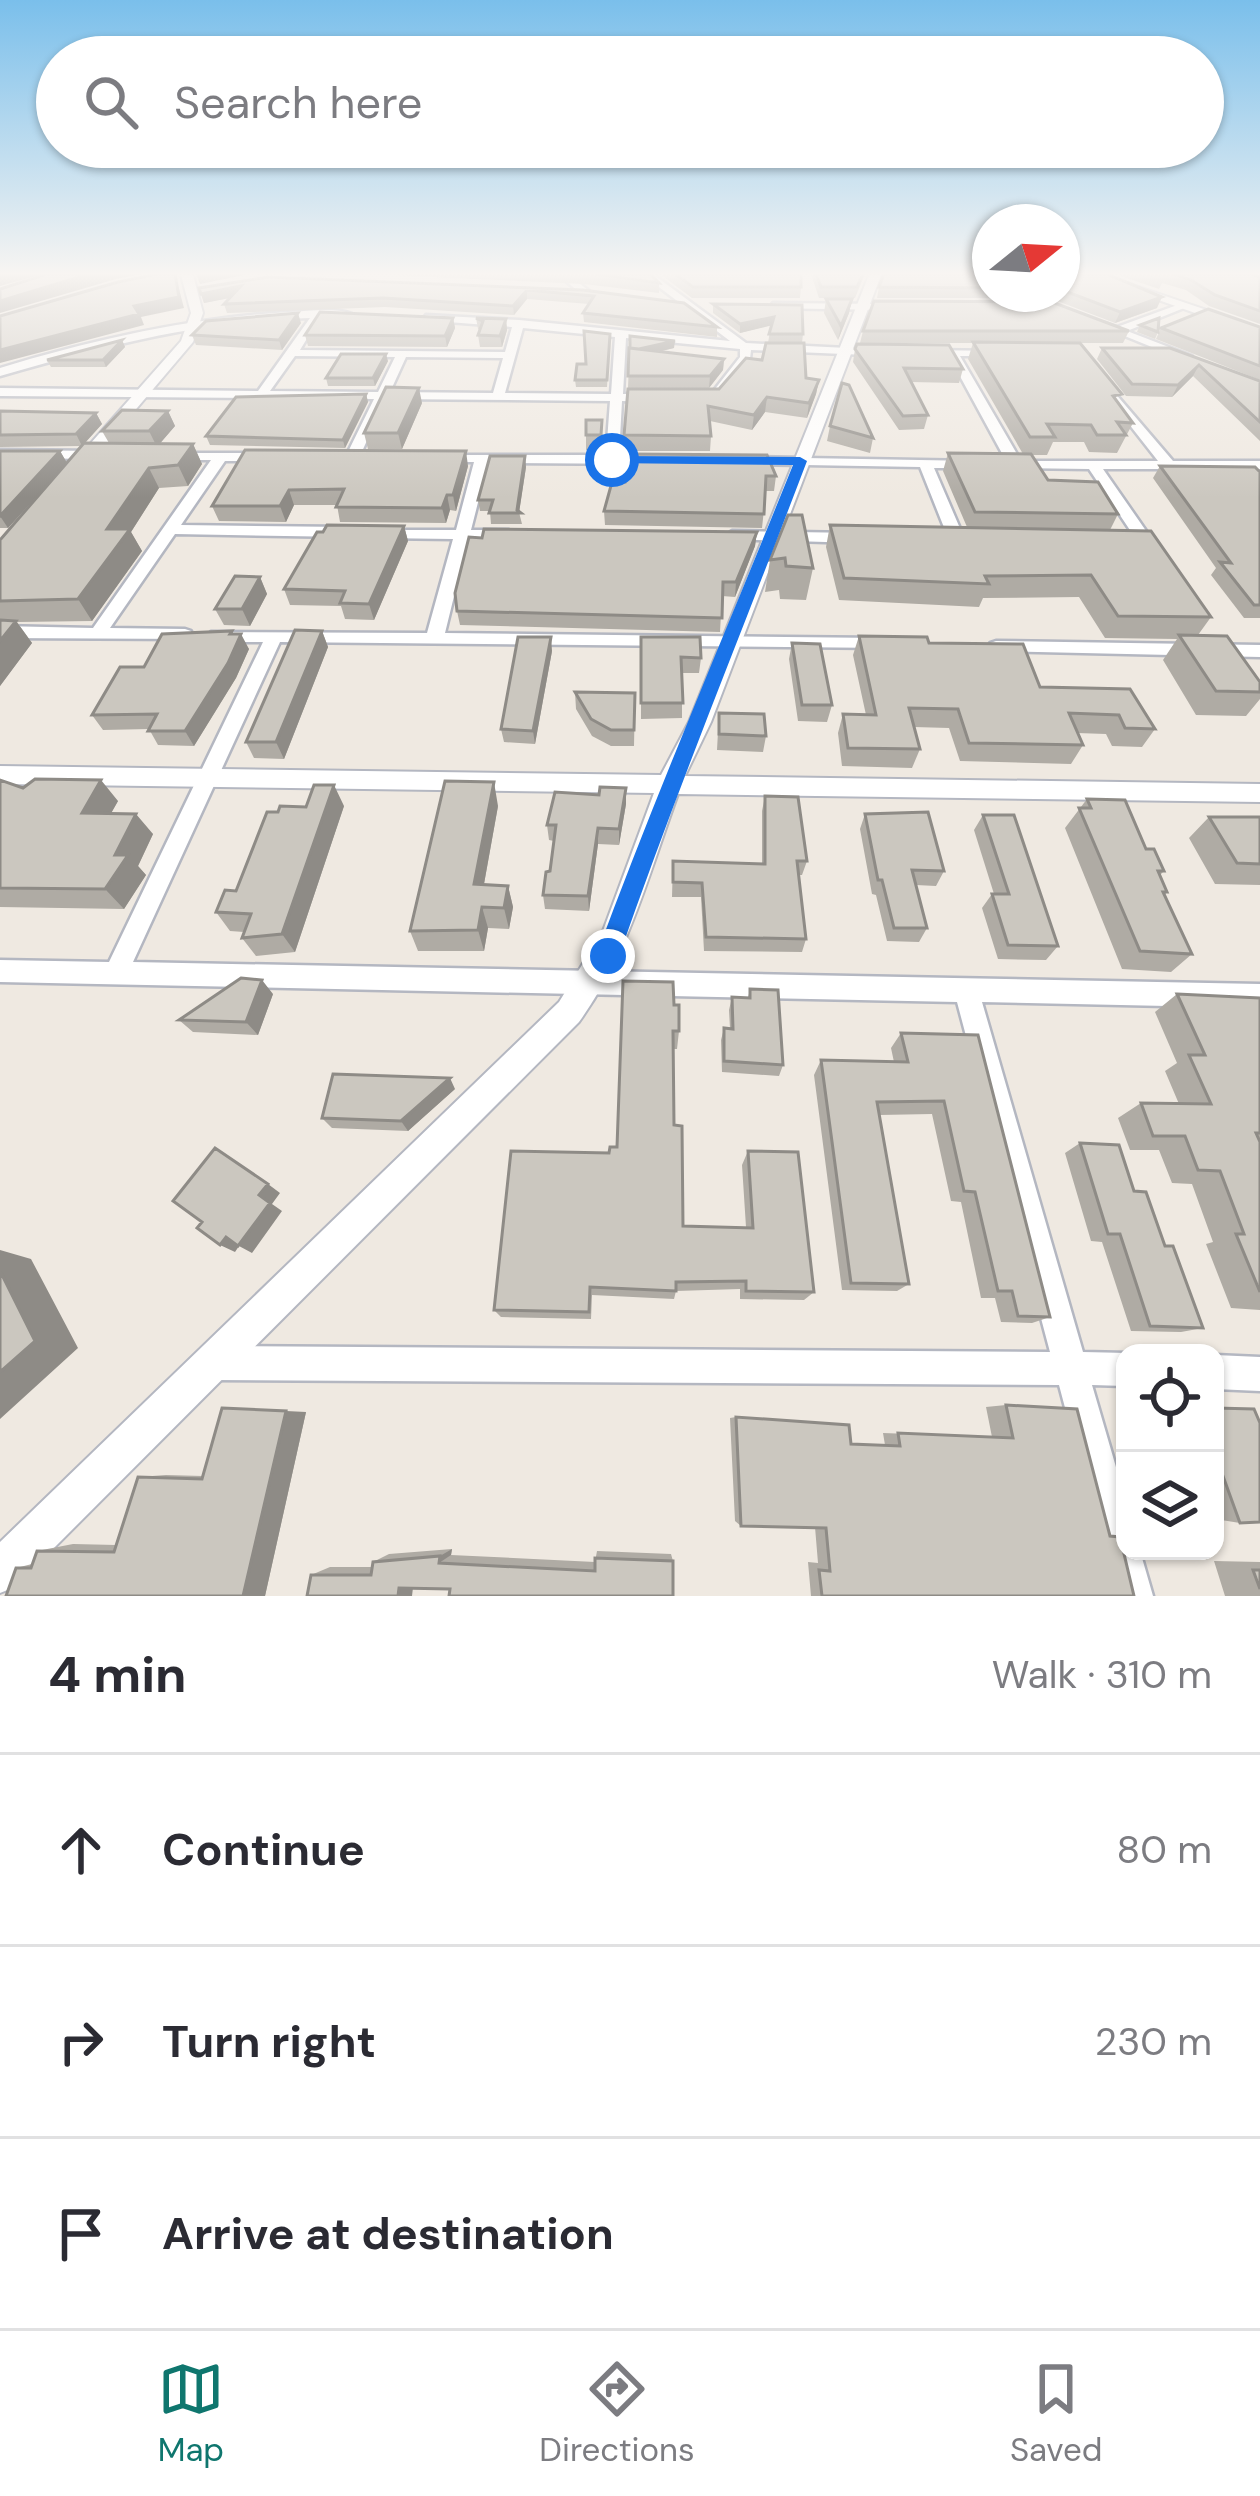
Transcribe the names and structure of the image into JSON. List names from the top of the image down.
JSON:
{
  "north": "right",
  "page": {
    "search": "Search here",
    "heading": ["4 min", "Walk · 310 m"],
    "list": [
      ["Continue", "80 m"],
      ["Turn right", "230 m"],
      "Arrive at destination"
    ],
    "nav": ["Map", "Directions", "Saved"]
  }
}
